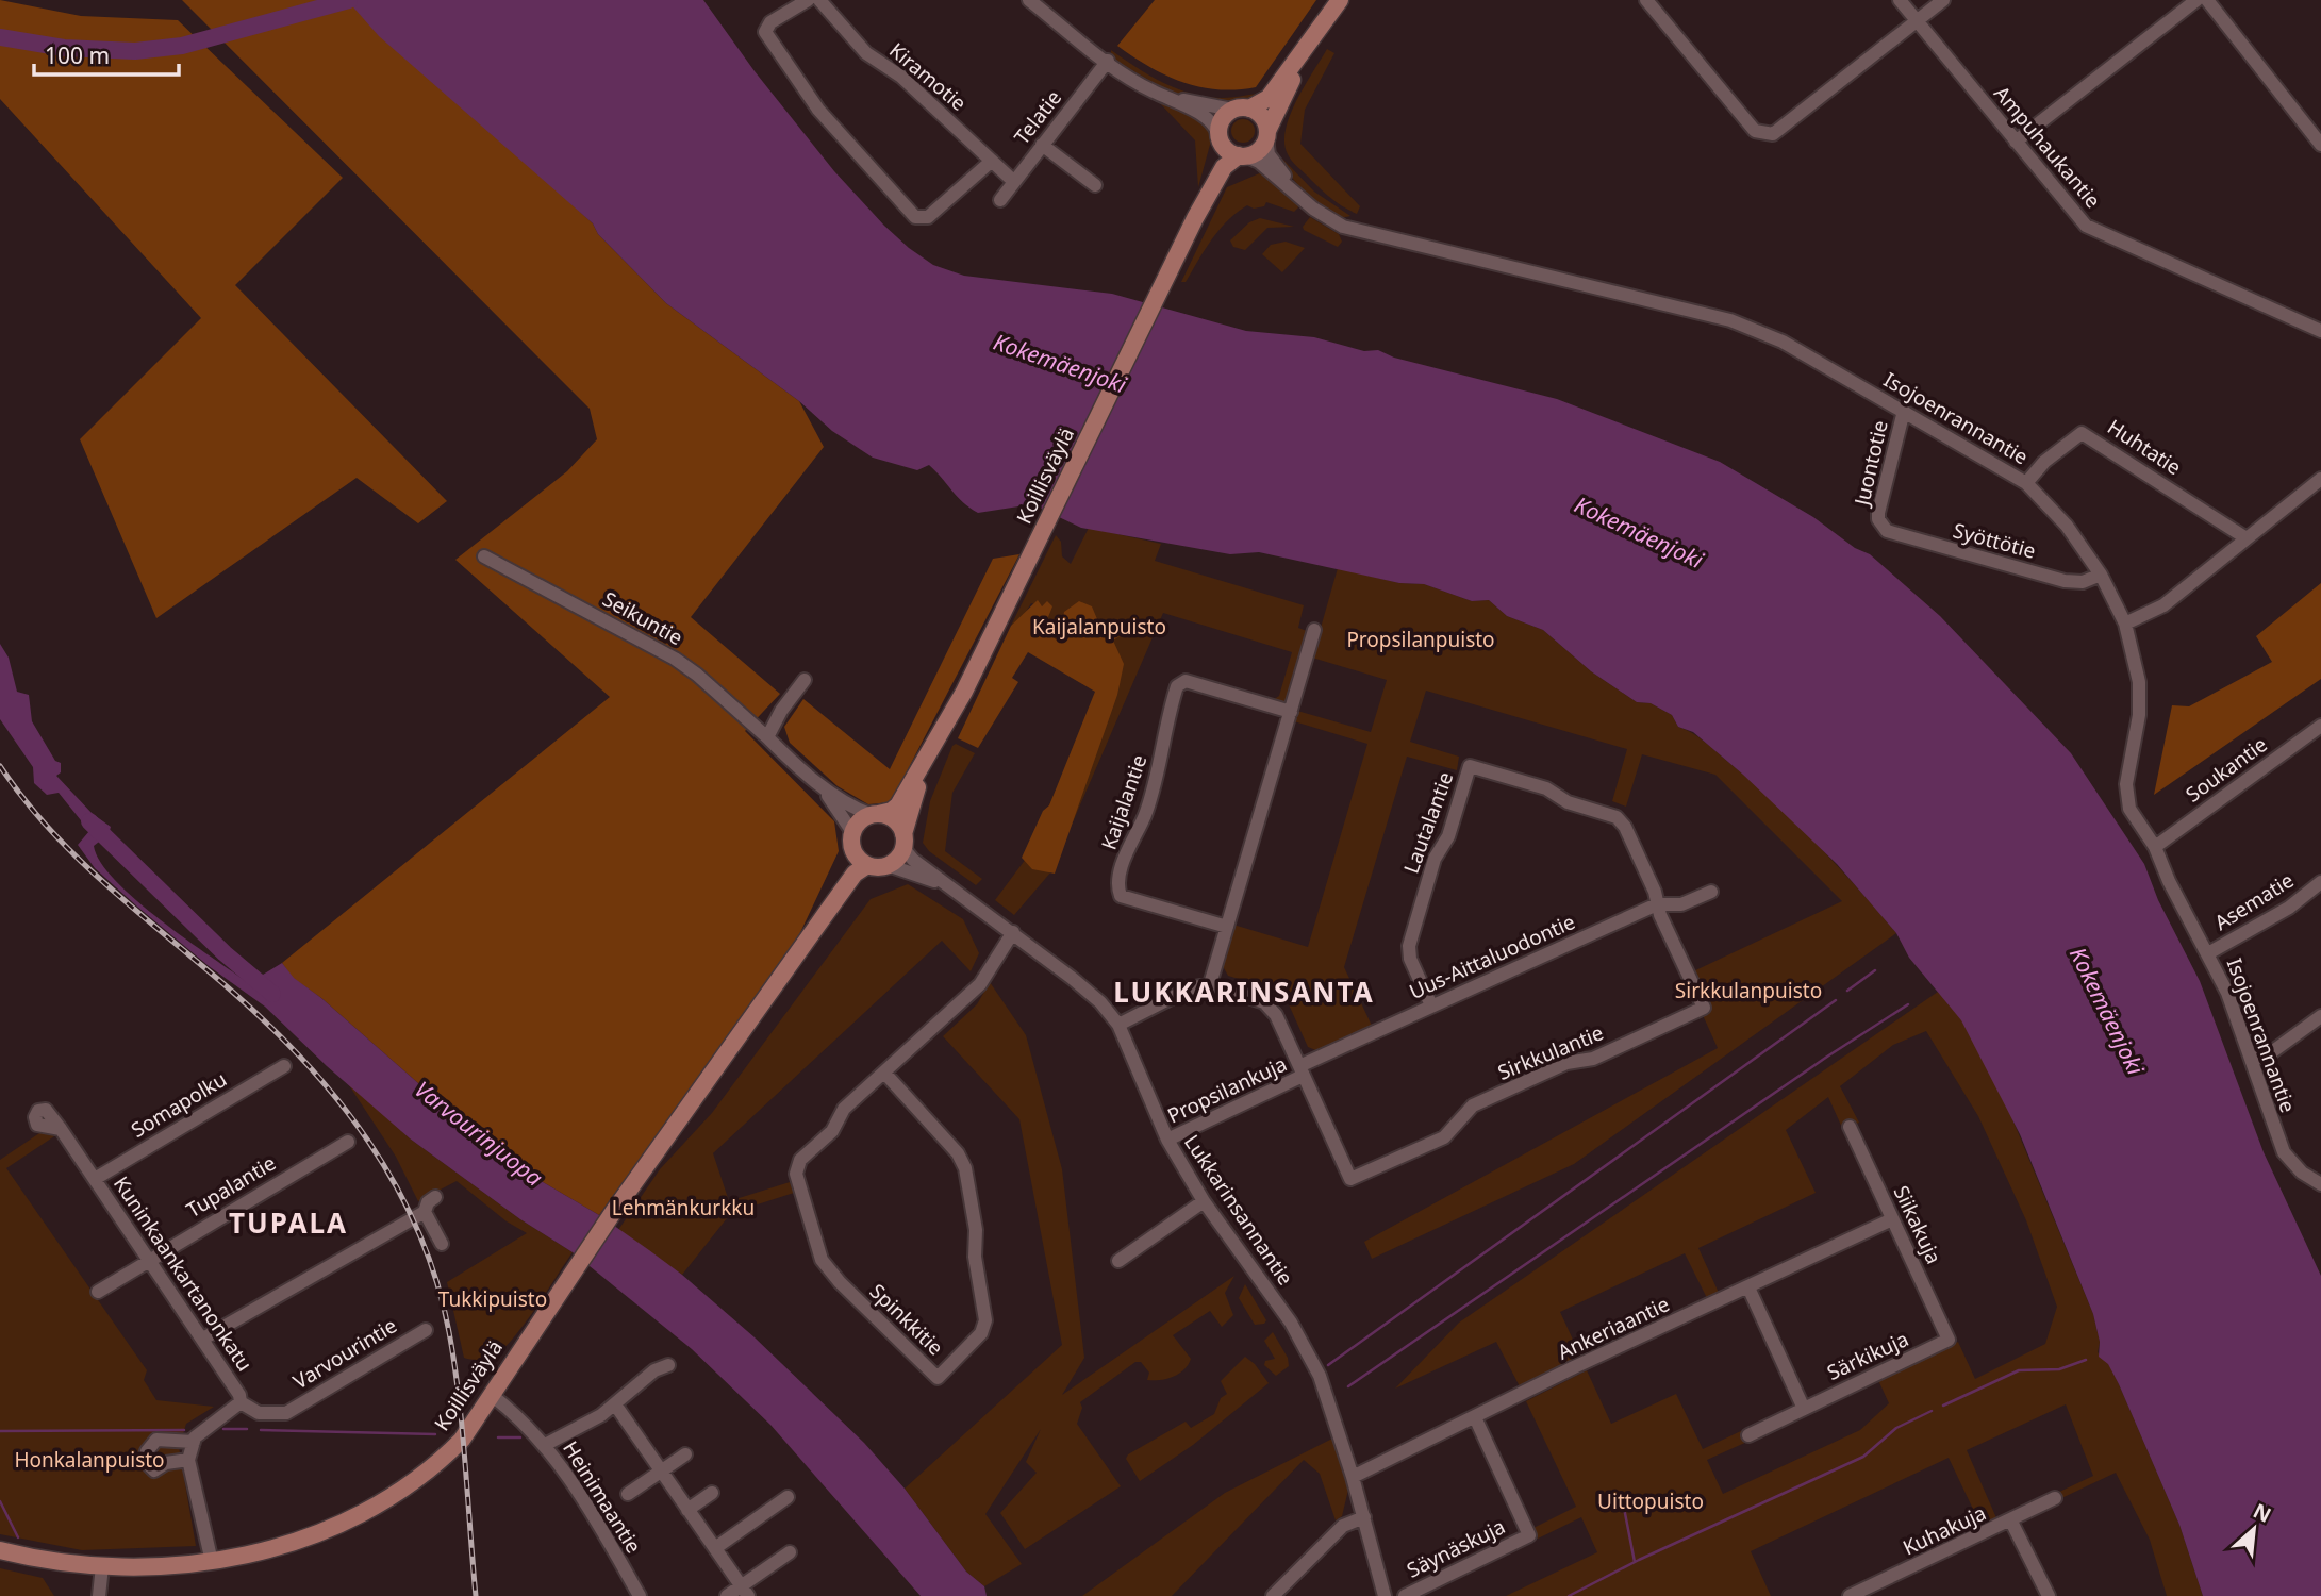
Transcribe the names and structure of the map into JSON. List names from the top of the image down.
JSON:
{
  "streets": {
    "main road": ["Koillisväylä"],
    "street": [
      "Kiramotie",
      "Telatie",
      "Ampuhaukantie",
      "Isojoenrannantie",
      "Huhtatie",
      "Juontotie",
      "Syöttötie",
      "Seikuntie",
      "Soukantie",
      "Kaijalantie",
      "Lautalantie",
      "Asematie",
      "Uus-Aittaluodontie",
      "Sirkkulantie",
      "Propsilankuja",
      "Somapolku",
      "Tupalantie",
      "Lukkarinsannantie",
      "Siikakuja",
      "Kuninkaankartanonkatu",
      "Spinkkitie",
      "Ankeriaantie",
      "Varvourintie",
      "Särkikuja",
      "Heinimaantie",
      "Kuhakuja",
      "Säynäskuja"
    ]
  },
  "crossings": [
    ["Kiramotie", "Telatie"],
    ["Isojoenrannantie", "Huhtatie"],
    ["Isojoenrannantie", "Juontotie"],
    ["Isojoenrannantie", "Koillisväylä"],
    ["Isojoenrannantie", "Syöttötie"],
    ["Isojoenrannantie", "Soukantie"],
    ["Isojoenrannantie", "Asematie"],
    ["Juontotie", "Syöttötie"],
    ["Koillisväylä", "Seikuntie"],
    ["Koillisväylä", "Lukkarinsannantie"],
    ["Koillisväylä", "Heinimaantie"],
    ["Seikuntie", "Lukkarinsannantie"],
    ["Lautalantie", "Uus-Aittaluodontie"],
    ["Lautalantie", "Sirkkulantie"],
    ["Uus-Aittaluodontie", "Sirkkulantie"],
    ["Uus-Aittaluodontie", "Propsilankuja"],
    ["Sirkkulantie", "Propsilankuja"],
    ["Propsilankuja", "Lukkarinsannantie"],
    ["Somapolku", "Kuninkaankartanonkatu"],
    ["Tupalantie", "Kuninkaankartanonkatu"],
    ["Lukkarinsannantie", "Spinkkitie"],
    ["Lukkarinsannantie", "Ankeriaantie"],
    ["Siikakuja", "Ankeriaantie"],
    ["Siikakuja", "Särkikuja"],
    ["Kuninkaankartanonkatu", "Varvourintie"],
    ["Ankeriaantie", "Säynäskuja"]
  ],
  "districts": ["LUKKARINSANTA", "TUPALA"],
  "water": ["Kokemäenjoki", "Varvourinjuopa"],
  "parks": [
    "Kaijalanpuisto",
    "Propsilanpuisto",
    "Sirkkulanpuisto",
    "Lehmänkurkku",
    "Tukkipuisto",
    "Honkalanpuisto",
    "Uittopuisto"
  ],
  "scale_bar": "100 m",
  "north": "top right"
}
